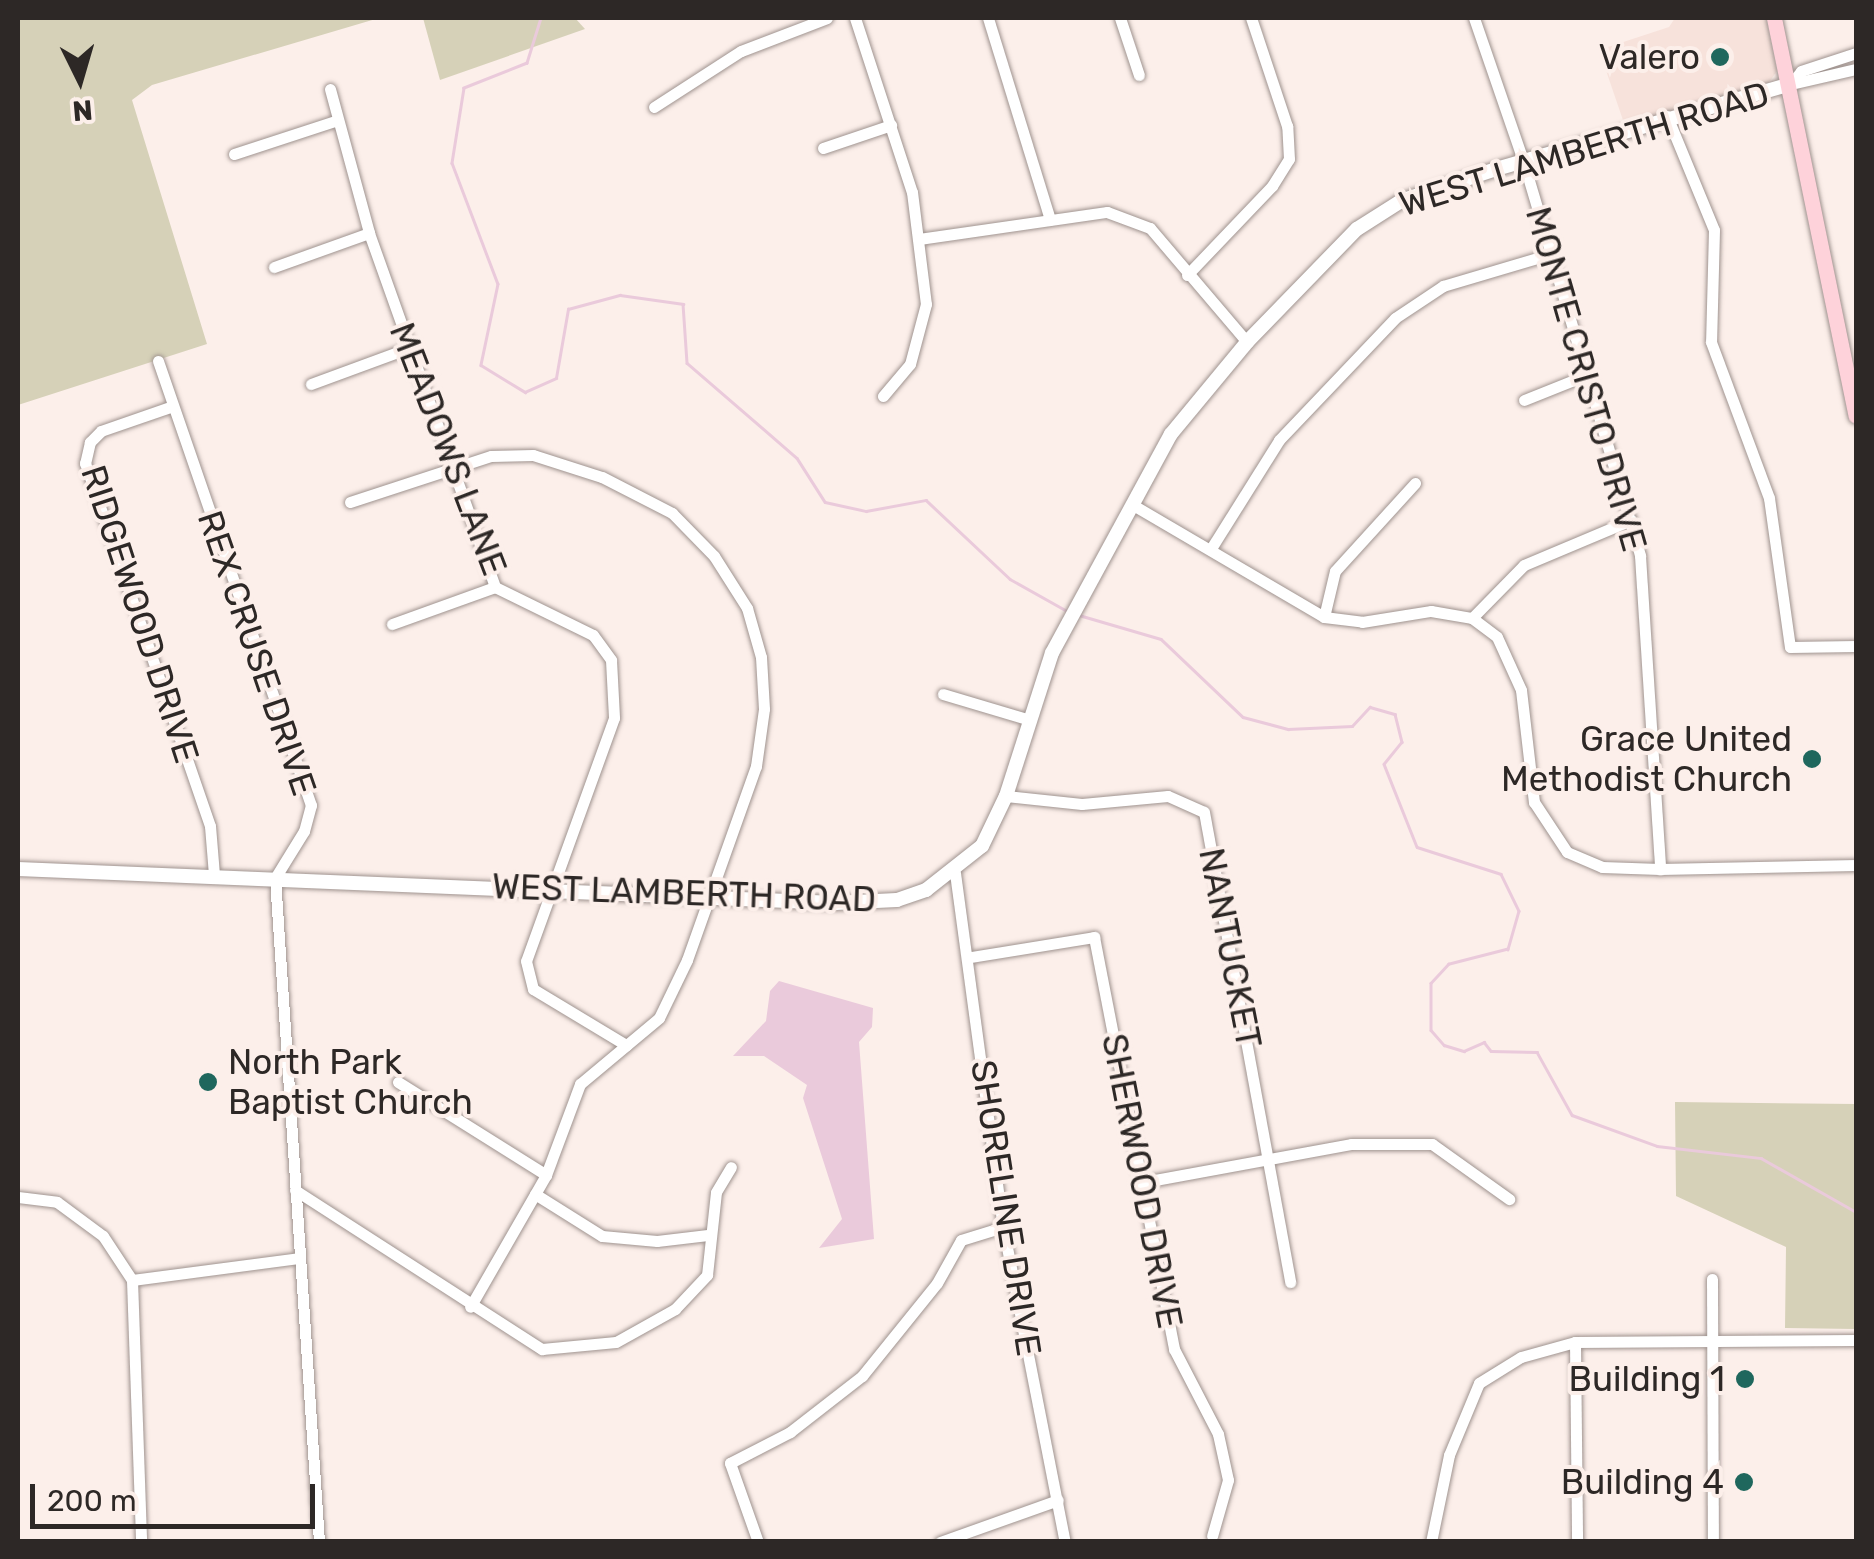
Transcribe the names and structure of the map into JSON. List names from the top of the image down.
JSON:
{
  "streets": {
    "street": [
      "WEST LAMBERTH ROAD",
      "MONTE CRISTO DRIVE",
      "MEADOWS LANE",
      "RIDGEWOOD DRIVE",
      "REX CRUSE DRIVE",
      "NANTUCKET",
      "SHERWOOD DRIVE",
      "SHORELINE DRIVE"
    ]
  },
  "crossings": [
    ["WEST LAMBERTH ROAD", "MONTE CRISTO DRIVE"],
    ["WEST LAMBERTH ROAD", "MEADOWS LANE"],
    ["WEST LAMBERTH ROAD", "RIDGEWOOD DRIVE"],
    ["WEST LAMBERTH ROAD", "REX CRUSE DRIVE"],
    ["WEST LAMBERTH ROAD", "NANTUCKET"],
    ["WEST LAMBERTH ROAD", "SHORELINE DRIVE"],
    ["RIDGEWOOD DRIVE", "REX CRUSE DRIVE"],
    ["SHERWOOD DRIVE", "SHORELINE DRIVE"]
  ],
  "places": [
    "Valero",
    "Grace United Methodist Church",
    "North Park Baptist Church",
    "Building 1",
    "Building 4"
  ],
  "scale_bar": "200 m",
  "north": "bottom"
}
